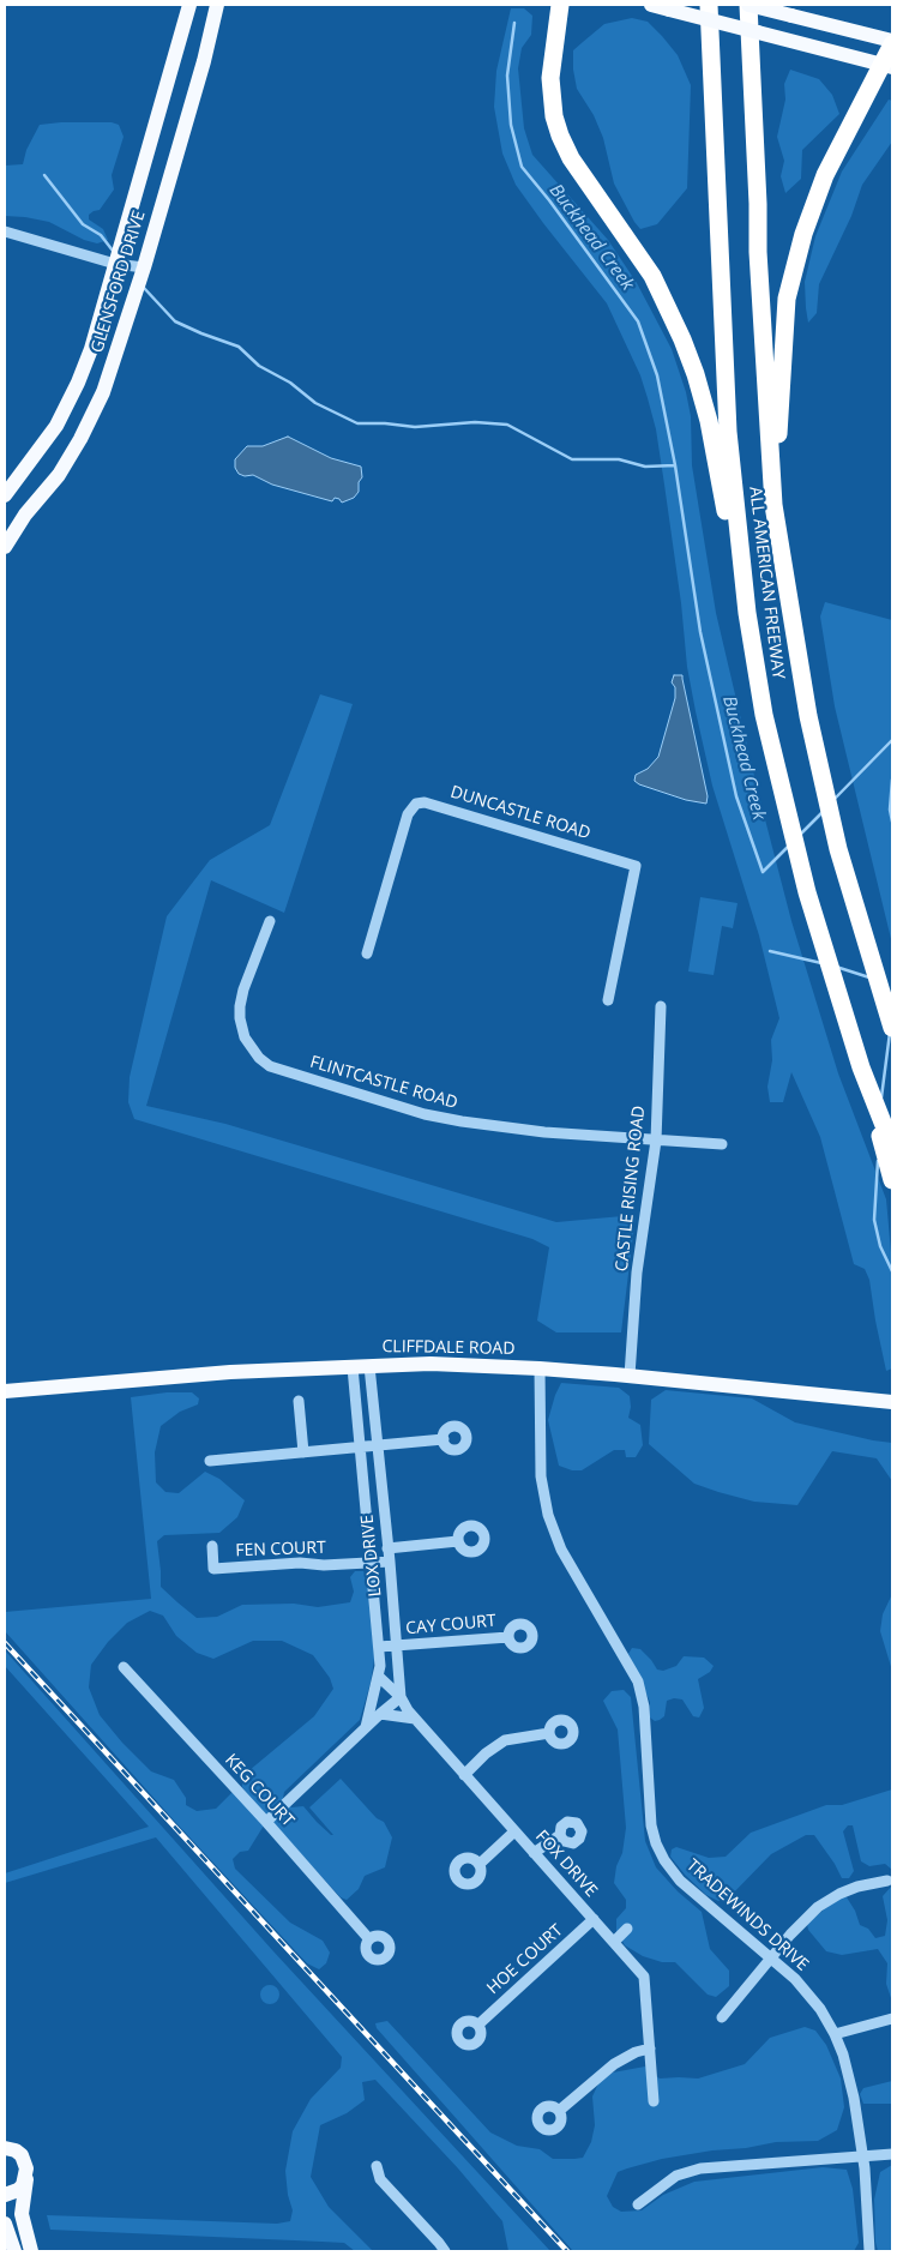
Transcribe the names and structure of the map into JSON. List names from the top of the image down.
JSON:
{
  "streets": {
    "highway": ["ALL AMERICAN FREEWAY"],
    "main road": ["GLENSFORD DRIVE", "CLIFFDALE ROAD"],
    "street": [
      "DUNCASTLE ROAD",
      "FLINTCASTLE ROAD",
      "CASTLE RISING ROAD",
      "FEN COURT",
      "LOX DRIVE",
      "CAY COURT",
      "KEG COURT",
      "FOX DRIVE",
      "TRADEWINDS DRIVE",
      "HOE COURT"
    ]
  },
  "crossings": [
    ["FLINTCASTLE ROAD", "CASTLE RISING ROAD"],
    ["CASTLE RISING ROAD", "CLIFFDALE ROAD"],
    ["CLIFFDALE ROAD", "LOX DRIVE"],
    ["CLIFFDALE ROAD", "TRADEWINDS DRIVE"],
    ["FEN COURT", "LOX DRIVE"],
    ["LOX DRIVE", "CAY COURT"],
    ["LOX DRIVE", "FOX DRIVE"],
    ["FOX DRIVE", "HOE COURT"]
  ],
  "water": ["Buckhead Creek"]
}
